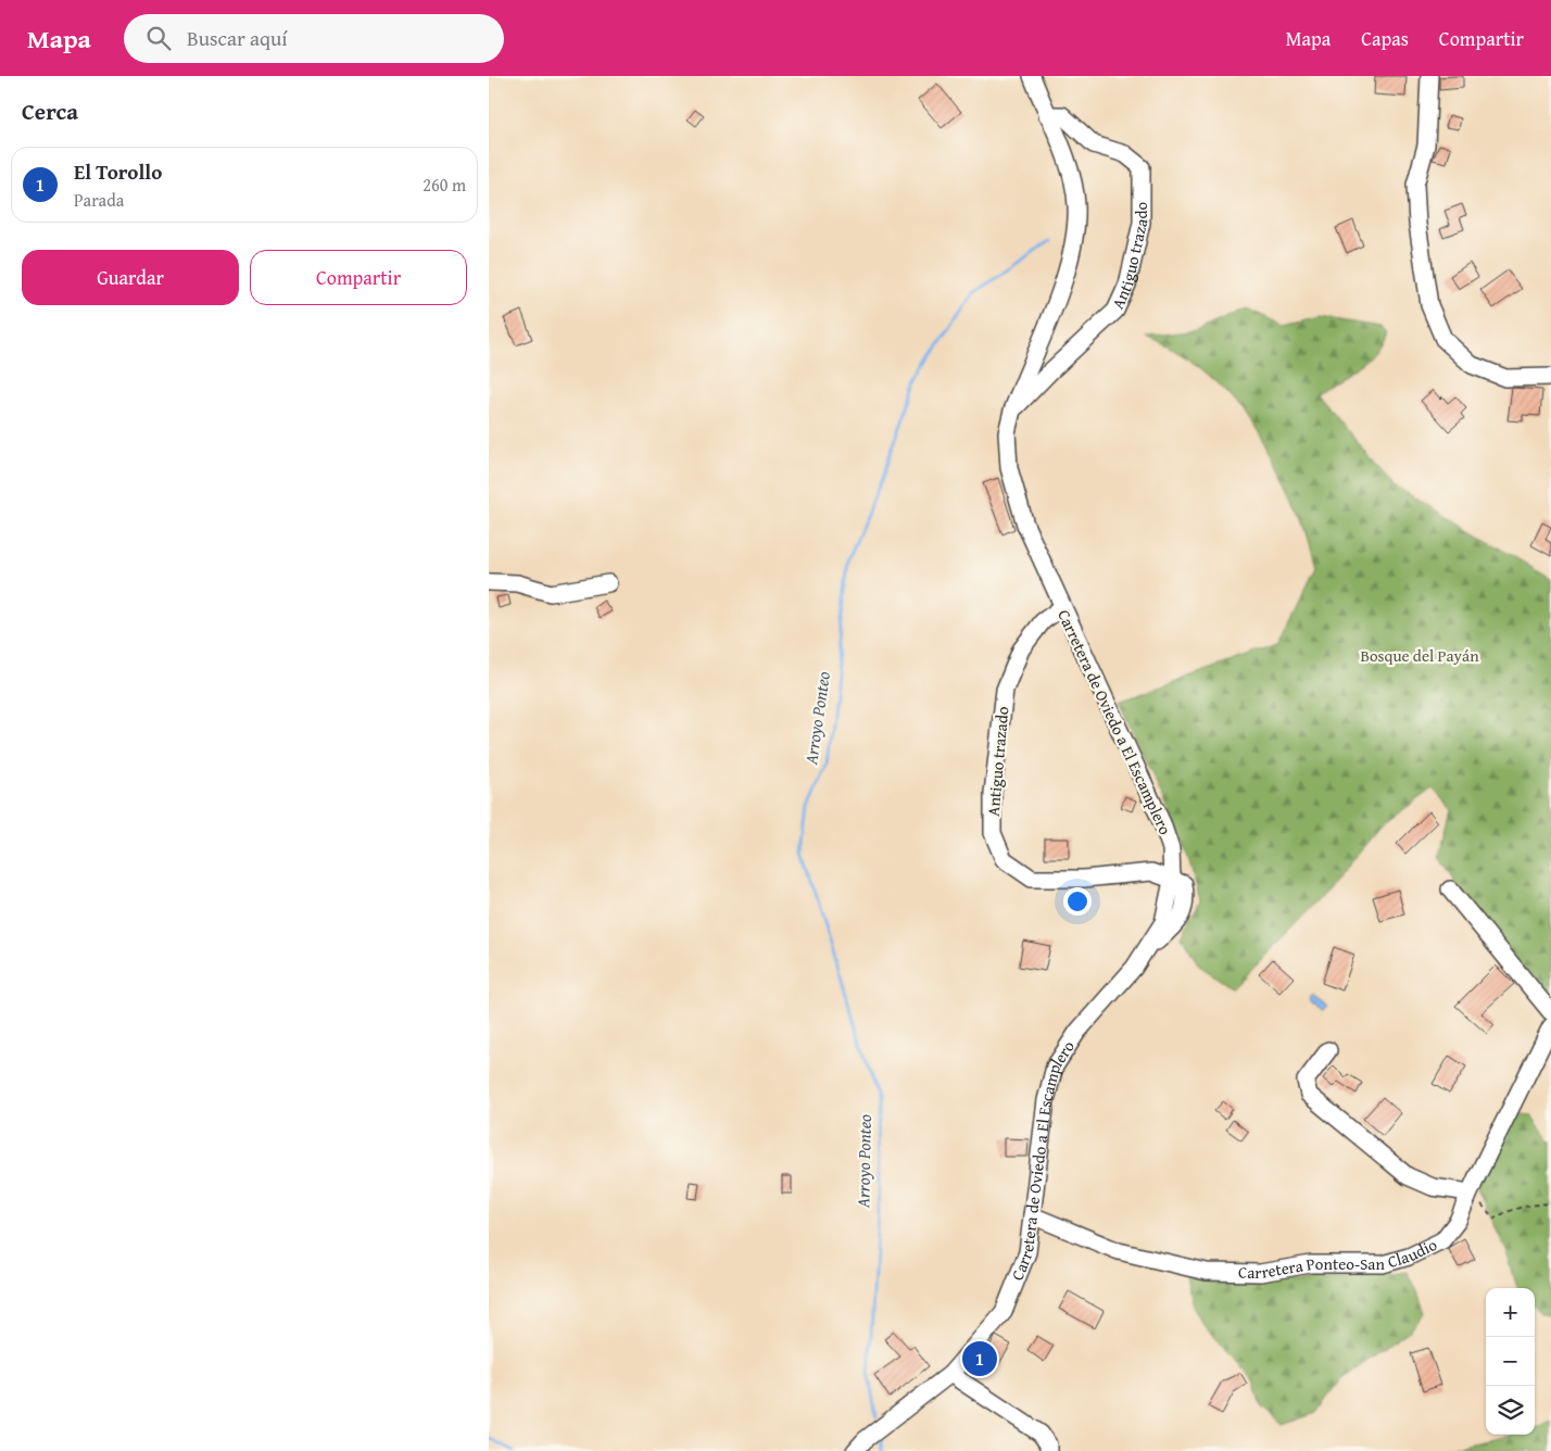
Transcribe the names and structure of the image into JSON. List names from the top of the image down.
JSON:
{
  "streets": {
    "street": ["Antiguo trazado", "Carretera de Oviedo a El Escamplero", "Carretera Ponteo-San Claudio"]
  },
  "crossings": [
    ["Antiguo trazado", "Carretera de Oviedo a El Escamplero"],
    ["Carretera de Oviedo a El Escamplero", "Carretera Ponteo-San Claudio"]
  ],
  "water": ["Arroyo Ponteo"],
  "parks": ["Bosque del Payán"],
  "page": {
    "header": "Mapa",
    "search": "Buscar aquí",
    "nav": ["Mapa", "Capas", "Compartir"],
    "heading": "Cerca",
    "list": [
      {
        "mark": "1",
        "name": "El Torollo",
        "note": "Parada",
        "value": "260 m"
      }
    ],
    "buttons": ["Guardar", "Compartir"],
    "map_buttons": ["+", "−"],
    "pins": "1"
  }
}
